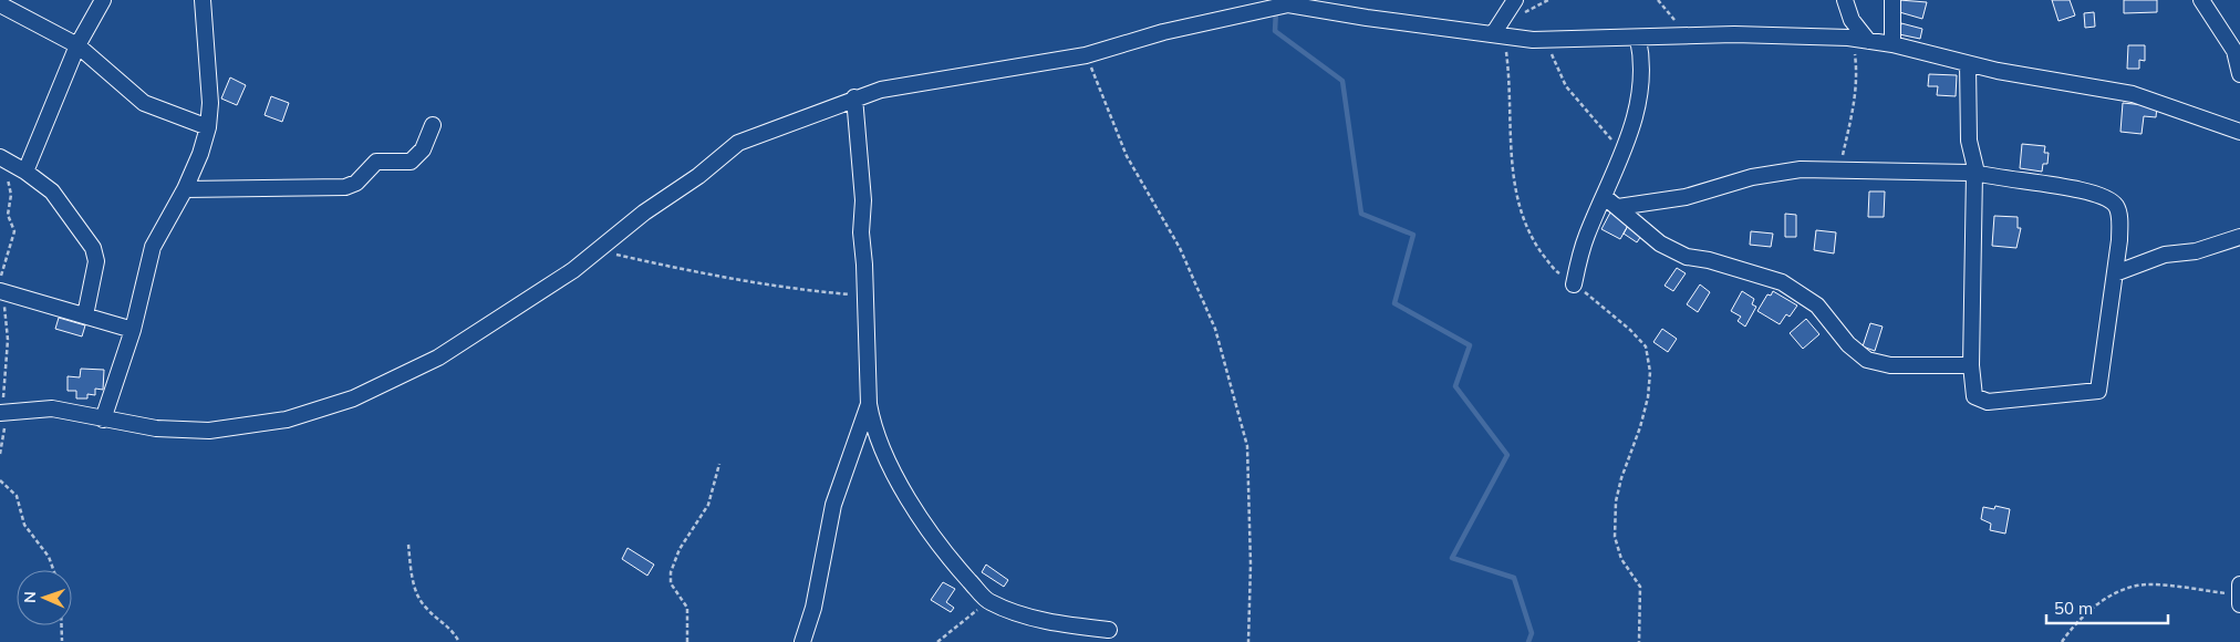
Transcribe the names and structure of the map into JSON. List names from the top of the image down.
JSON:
{
  "scale_bar": "50 m",
  "north": "left"
}
